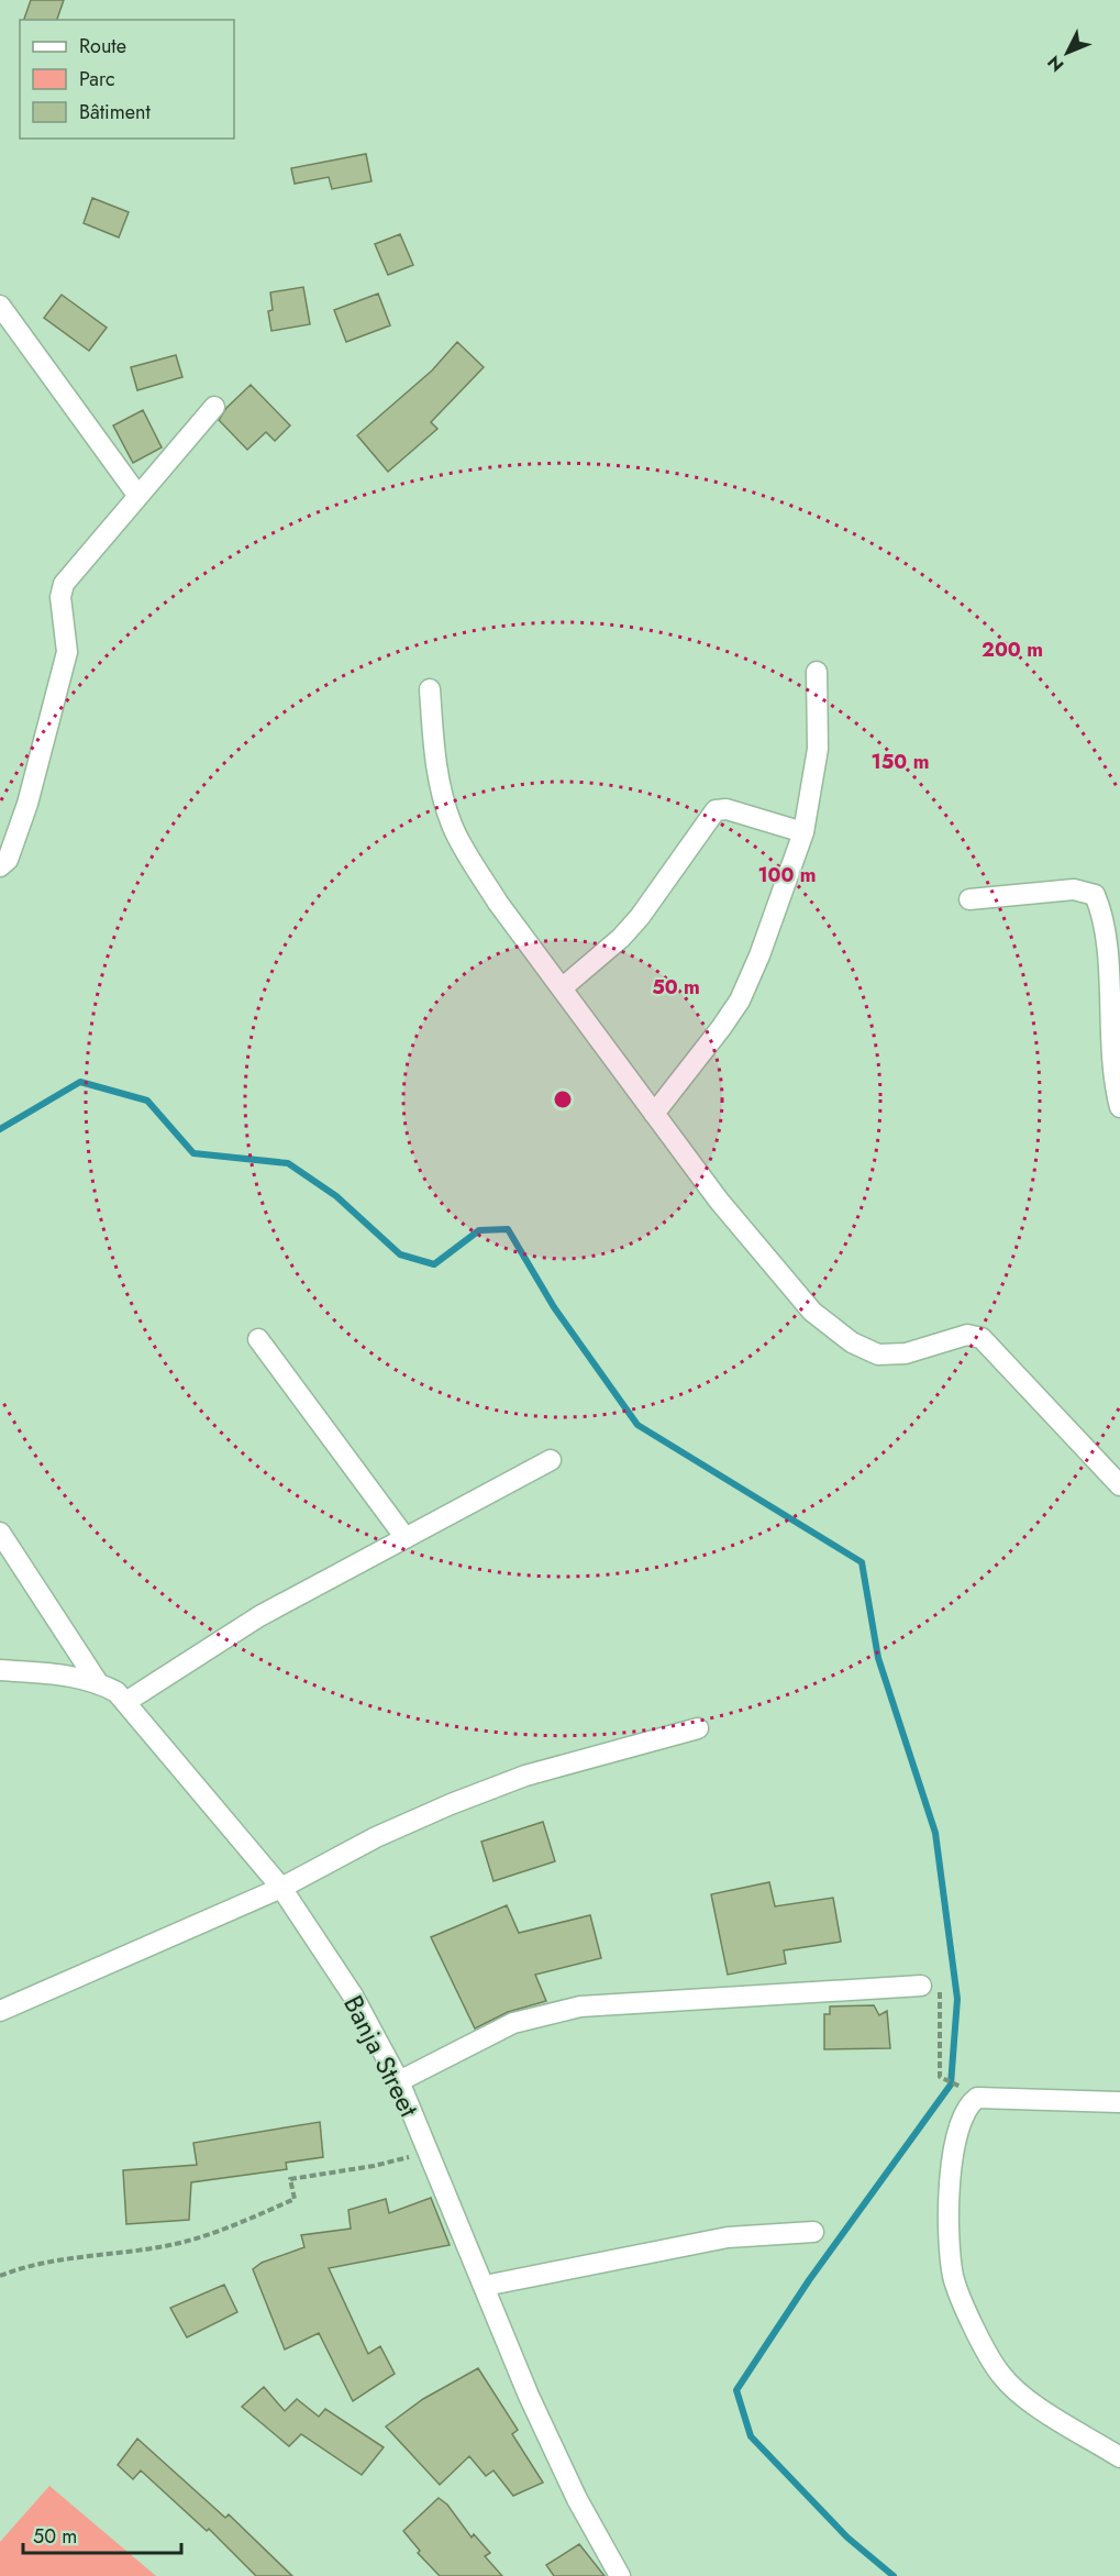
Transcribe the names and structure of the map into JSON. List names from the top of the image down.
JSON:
{
  "streets": {
    "street": ["Banja Street"]
  },
  "legend": ["Route", "Parc", "Bâtiment"],
  "scale_bar": "50 m",
  "north": "bottom left",
  "rings": [
    "200 m",
    "150 m",
    "100 m",
    "50 m"
  ]
}
